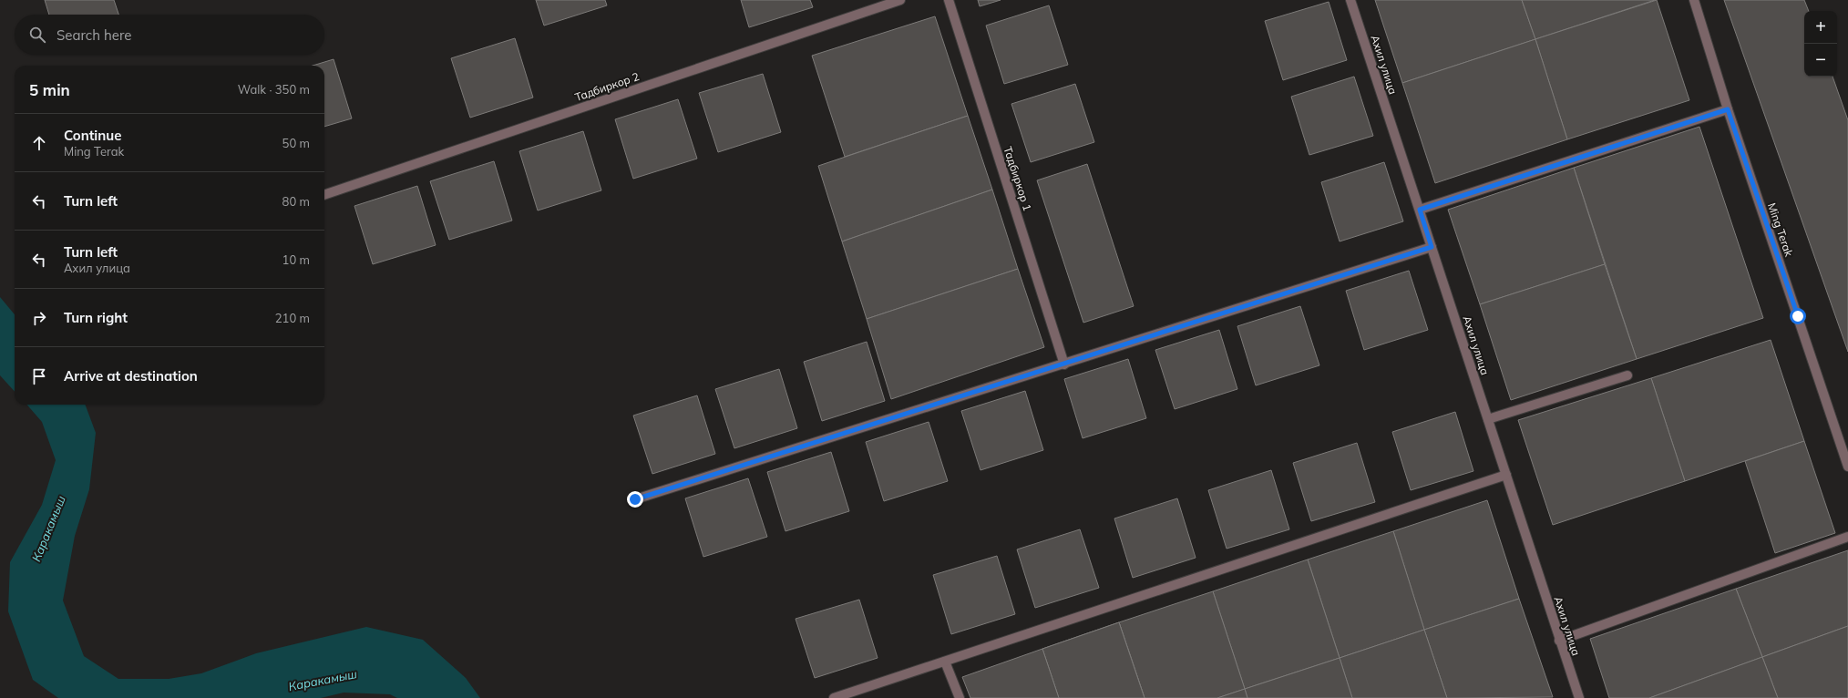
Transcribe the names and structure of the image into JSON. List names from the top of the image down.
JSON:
{
  "streets": {
    "street": [
      "Ахил улица",
      "Тадбиркор 2",
      "Тадбиркор 1",
      "Ming Terak"
    ]
  },
  "water": ["Каракамыш"],
  "page": {
    "map_buttons": ["+", "−"],
    "search": "Search here",
    "heading": ["5 min", "Walk · 350 m"],
    "list": [
      ["Continue", "Ming Terak", "50 m"],
      ["Turn left", "80 m"],
      ["Turn left", "Ахил улица", "10 m"],
      ["Turn right", "210 m"],
      "Arrive at destination"
    ]
  }
}
